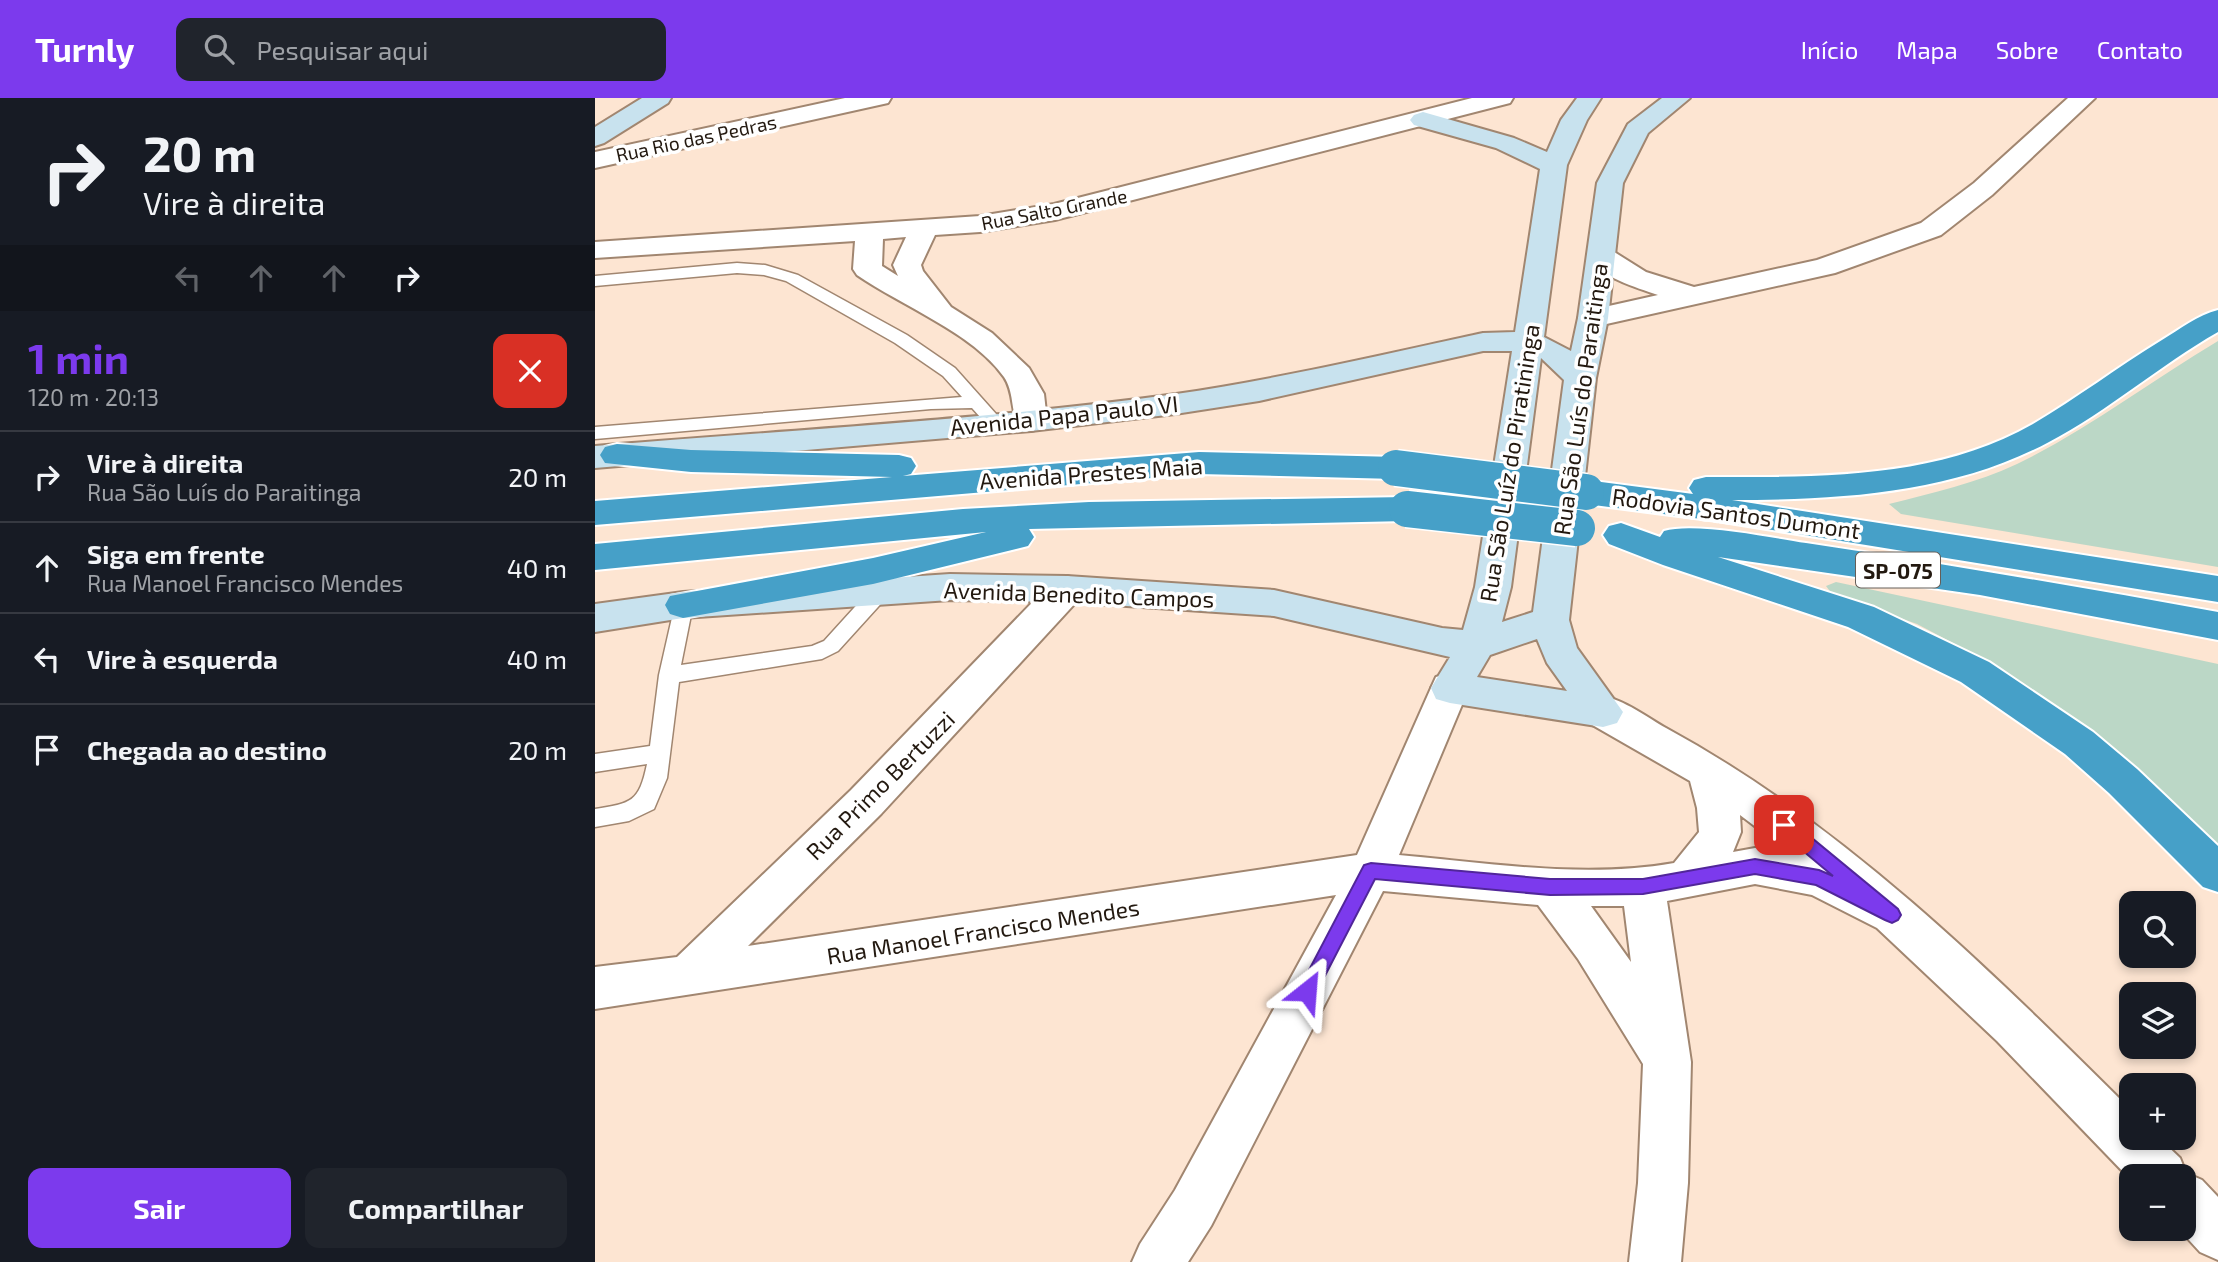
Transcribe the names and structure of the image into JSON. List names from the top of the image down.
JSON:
{
  "streets": {
    "highway": ["Avenida Prestes Maia", "Rodovia Santos Dumont", "SP-075"],
    "street": [
      "Rua Rio das Pedras",
      "Rua Salto Grande",
      "Rua São Luís do Paraitinga",
      "Avenida Papa Paulo VI",
      "Rua São Luíz do Piratininga",
      "Avenida Benedito Campos",
      "Rua Primo Bertuzzi",
      "Rua Manoel Francisco Mendes"
    ]
  },
  "crossings": [
    ["Avenida Papa Paulo VI", "Rua São Luíz do Piratininga"],
    ["Rua São Luíz do Piratininga", "Avenida Benedito Campos"],
    ["Rua São Luíz do Piratininga", "Rua Manoel Francisco Mendes"],
    ["Avenida Prestes Maia", "Rodovia Santos Dumont"],
    ["Avenida Benedito Campos", "Rua Primo Bertuzzi"],
    ["Rua Primo Bertuzzi", "Rua Manoel Francisco Mendes"]
  ],
  "page": {
    "header": "Turnly",
    "search": "Pesquisar aqui",
    "nav": [
      "Início",
      "Mapa",
      "Sobre",
      "Contato"
    ],
    "turn": ["20 m", "Vire à direita"],
    "heading": ["1 min", "120 m · 20:13"],
    "list": [
      {
        "name": "Vire à direita",
        "note": "Rua São Luís do Paraitinga",
        "value": "20 m"
      },
      {
        "name": "Siga em frente",
        "note": "Rua Manoel Francisco Mendes",
        "value": "40 m"
      },
      {
        "name": "Vire à esquerda",
        "value": "40 m"
      },
      {
        "name": "Chegada ao destino",
        "value": "20 m"
      }
    ],
    "map_buttons": ["+", "−"],
    "buttons": ["Sair", "Compartilhar"]
  }
}
